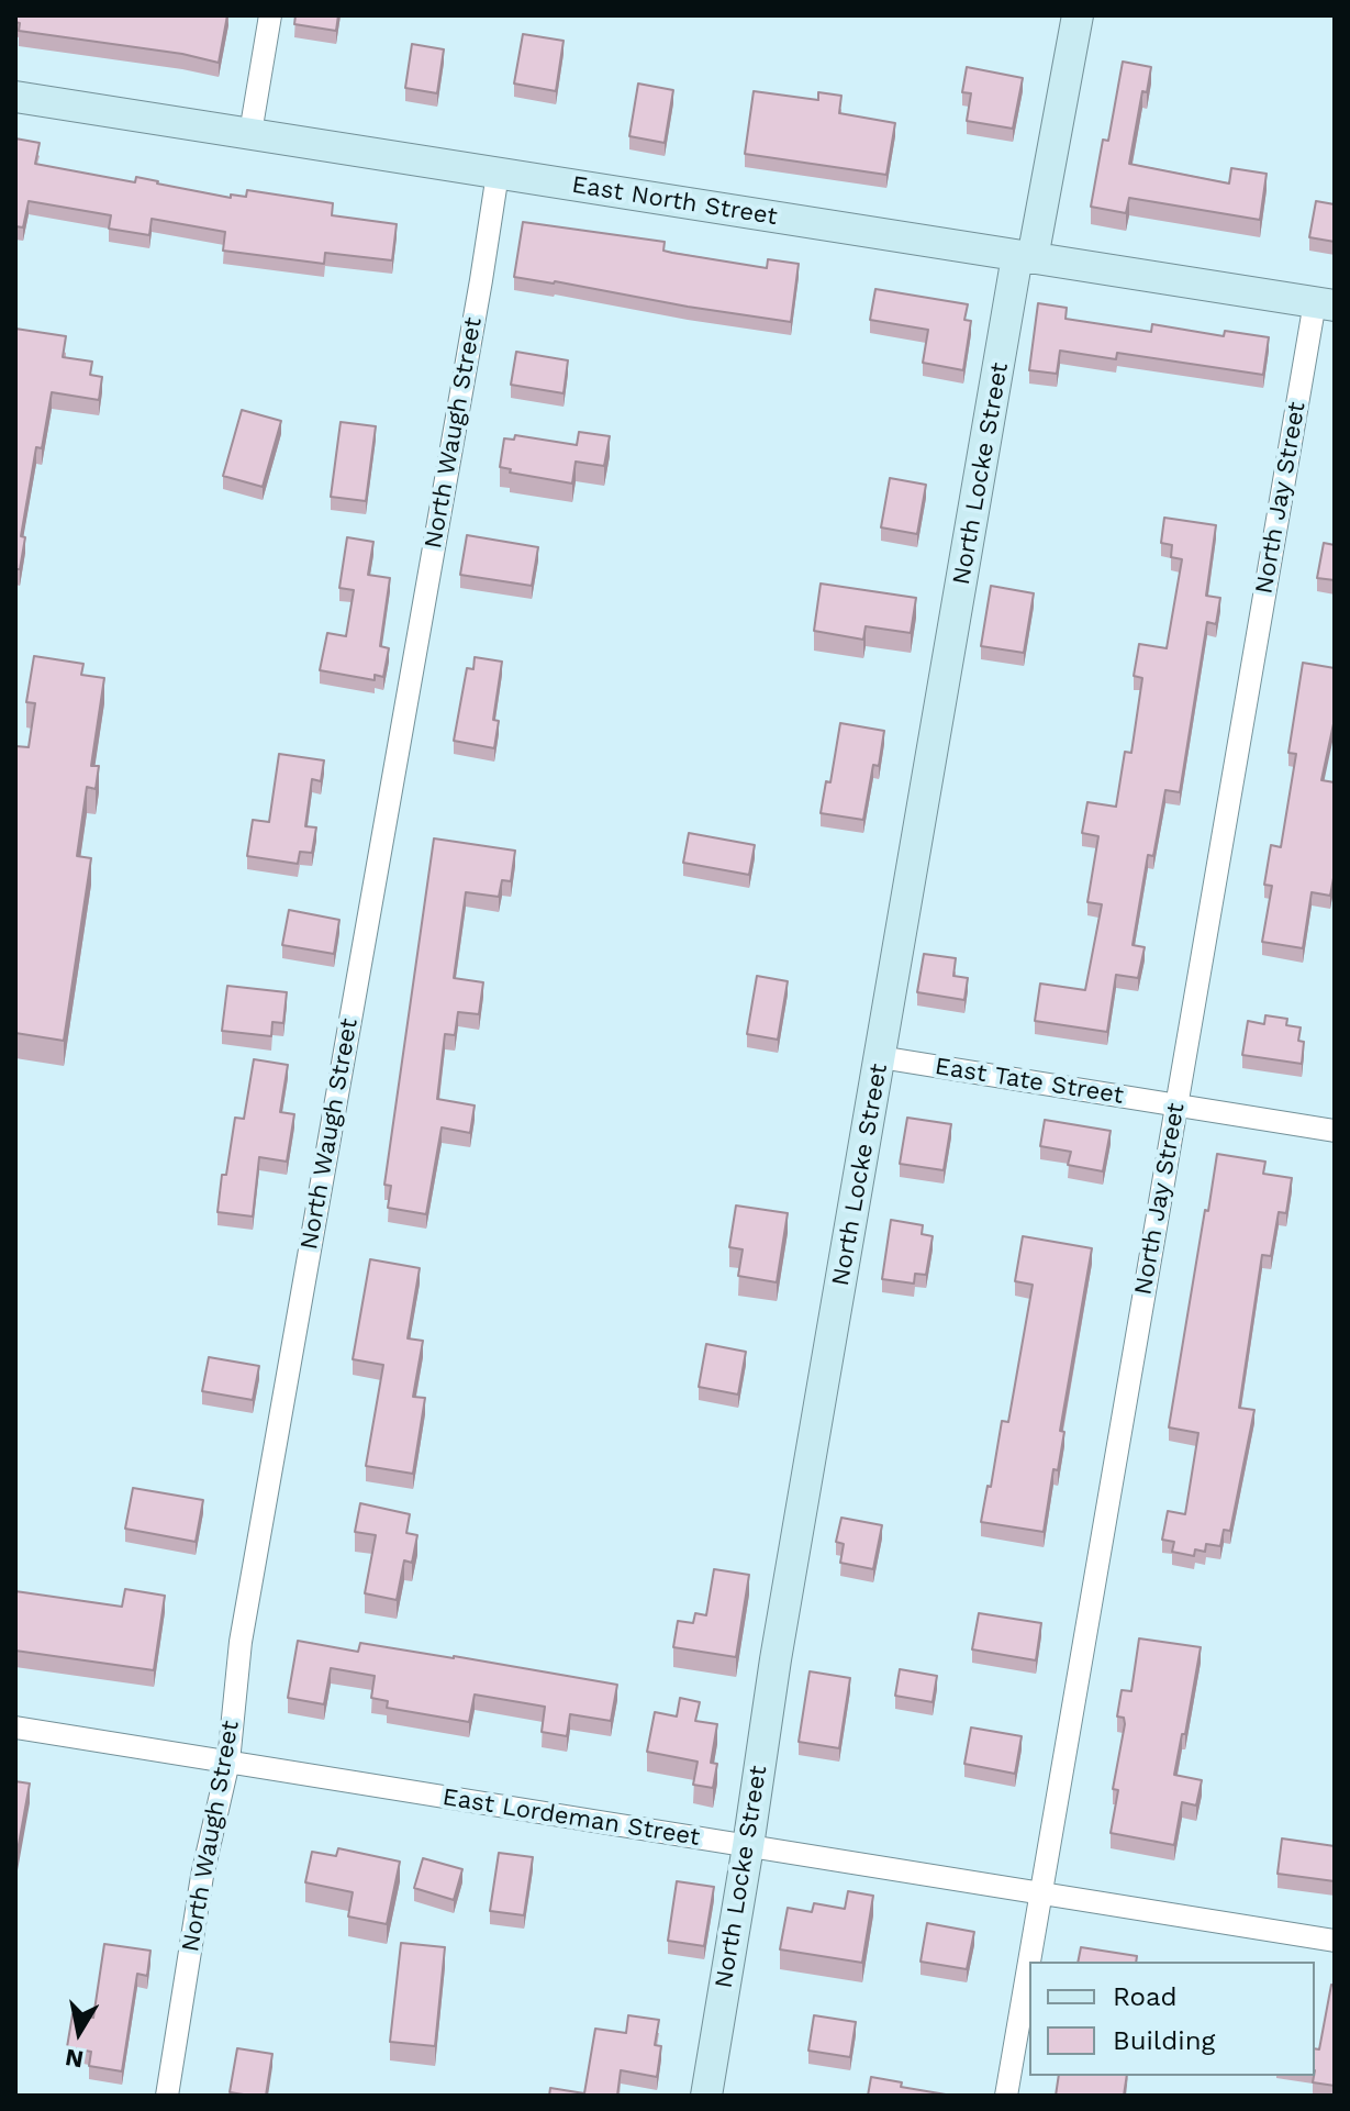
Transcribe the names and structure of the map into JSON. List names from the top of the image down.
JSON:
{
  "streets": {
    "street": [
      "East North Street",
      "North Waugh Street",
      "North Locke Street",
      "North Jay Street",
      "East Tate Street",
      "East Lordeman Street"
    ]
  },
  "crossings": [
    ["East North Street", "North Waugh Street"],
    ["East North Street", "North Locke Street"],
    ["East North Street", "North Jay Street"],
    ["North Waugh Street", "East Lordeman Street"],
    ["North Locke Street", "East Tate Street"],
    ["North Locke Street", "East Lordeman Street"],
    ["North Jay Street", "East Tate Street"],
    ["North Jay Street", "East Lordeman Street"]
  ],
  "legend": ["Road", "Building"],
  "north": "bottom"
}
